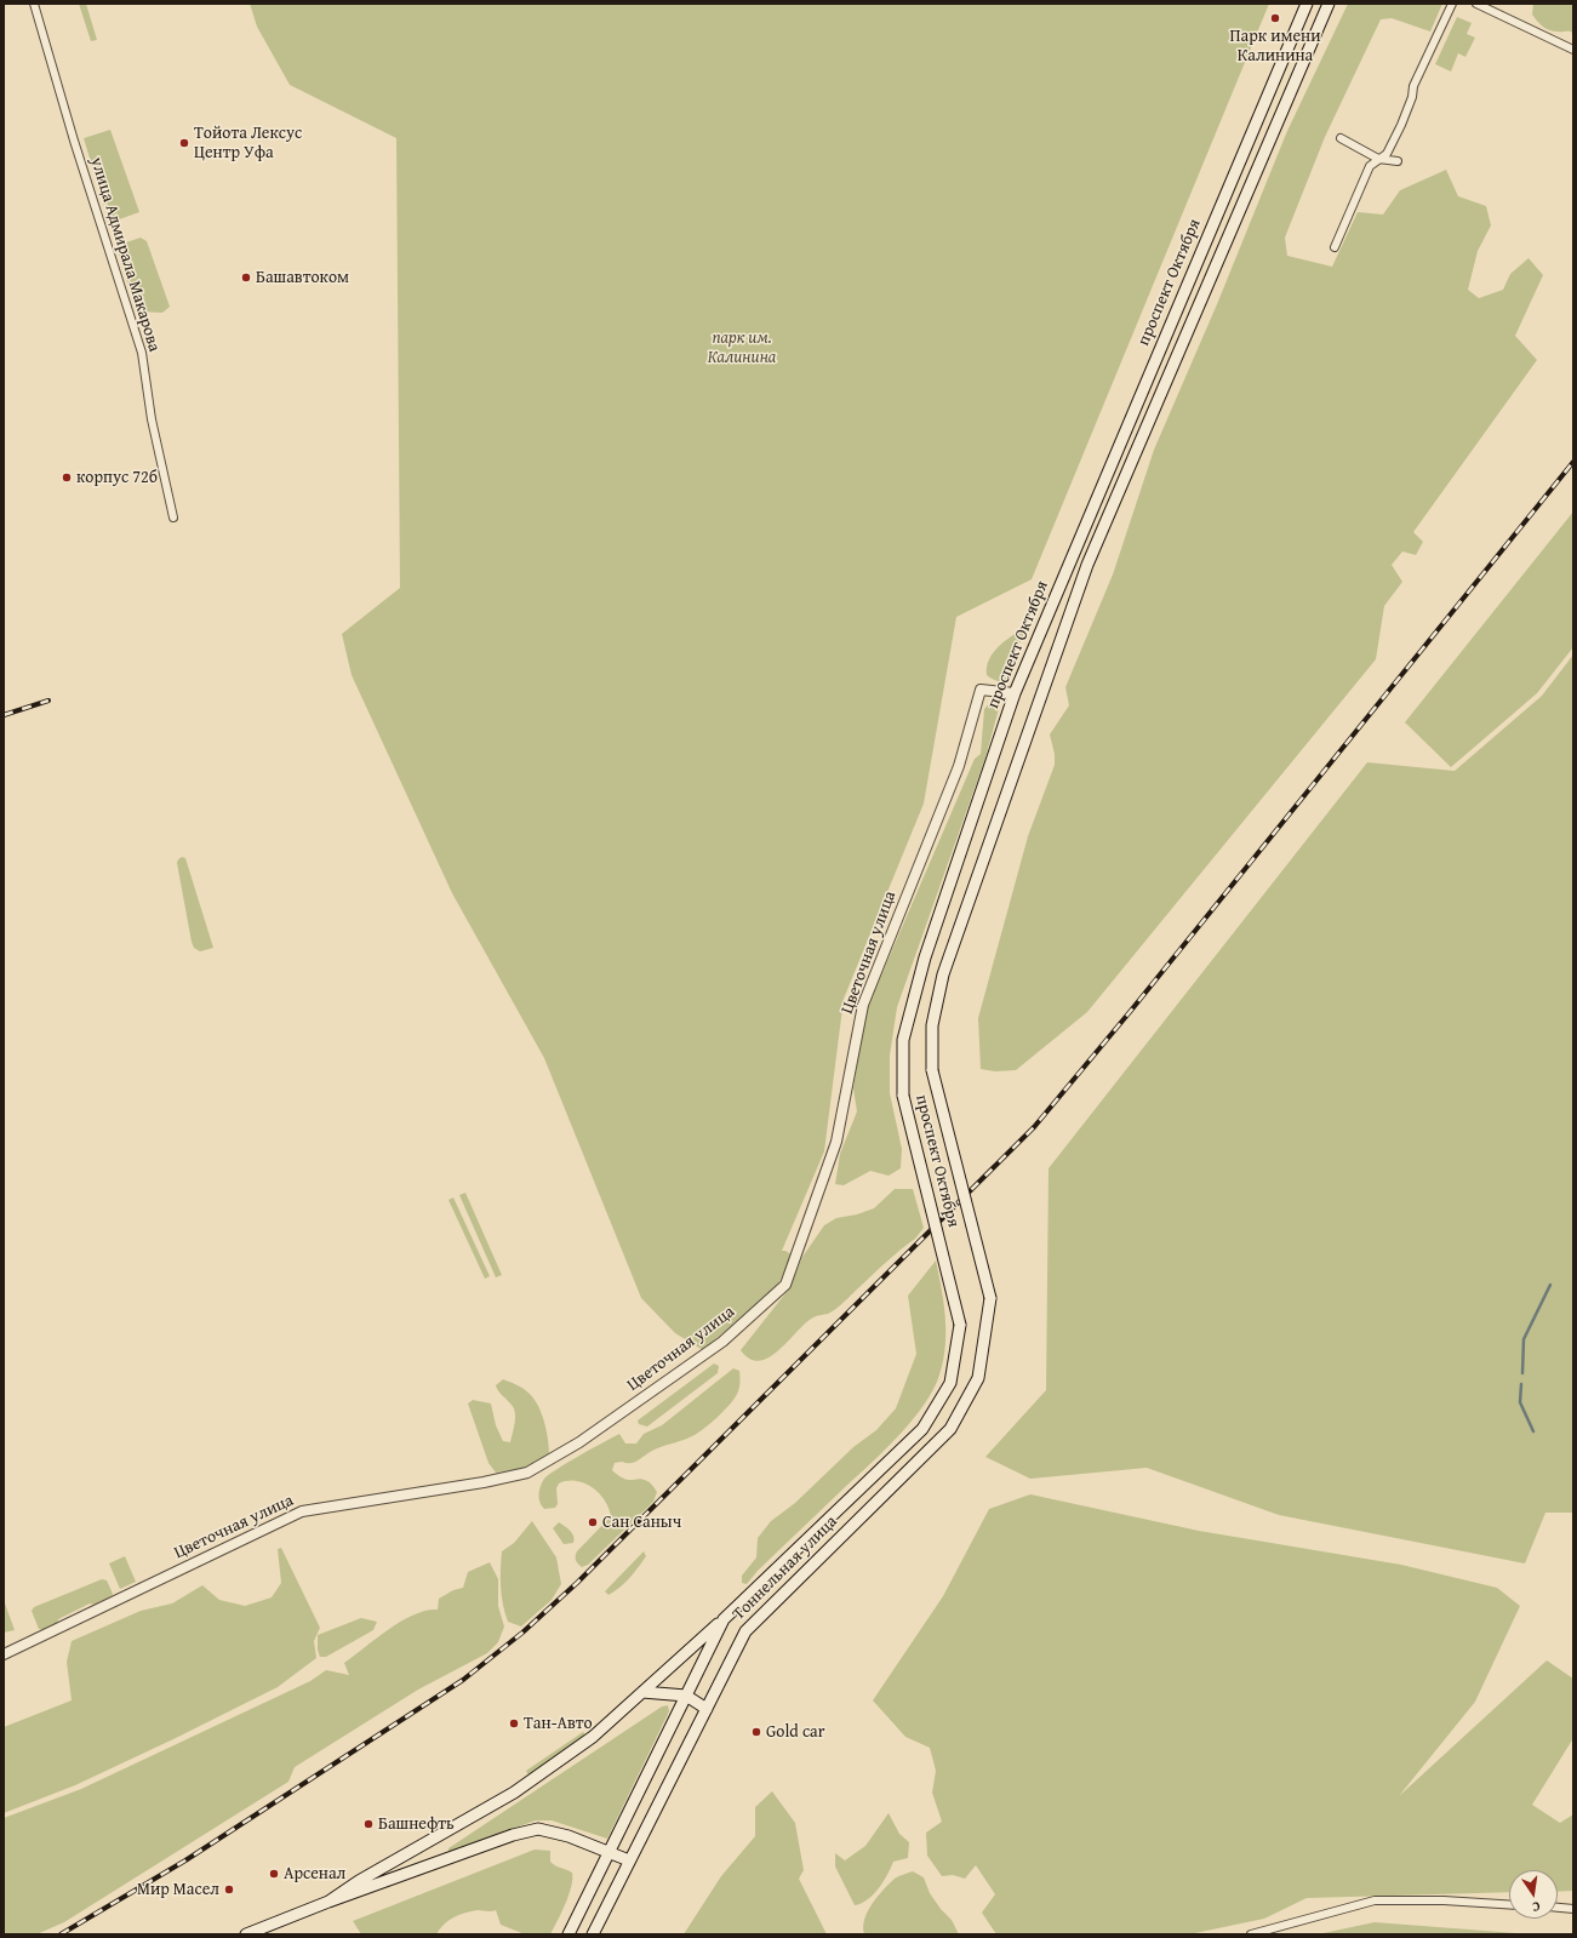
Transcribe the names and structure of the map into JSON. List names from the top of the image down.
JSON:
{
  "streets": {
    "main road": ["проспект Октября", "Тоннельная улица"],
    "street": ["улица Адмирала Макарова", "Цветочная улица"]
  },
  "crossings": [
    ["проспект Октября", "Цветочная улица"],
    ["проспект Октября", "Тоннельная улица"]
  ],
  "parks": ["парк им. Калинина"],
  "places": [
    "Парк имени Калинина",
    "Тойота Лексус Центр Уфа",
    "Башавтоком",
    "корпус 72б",
    "Сан Саныч",
    "Тан-Авто",
    "Gold car",
    "Башнефть",
    "Арсенал",
    "Мир Масел"
  ],
  "north": "bottom"
}
